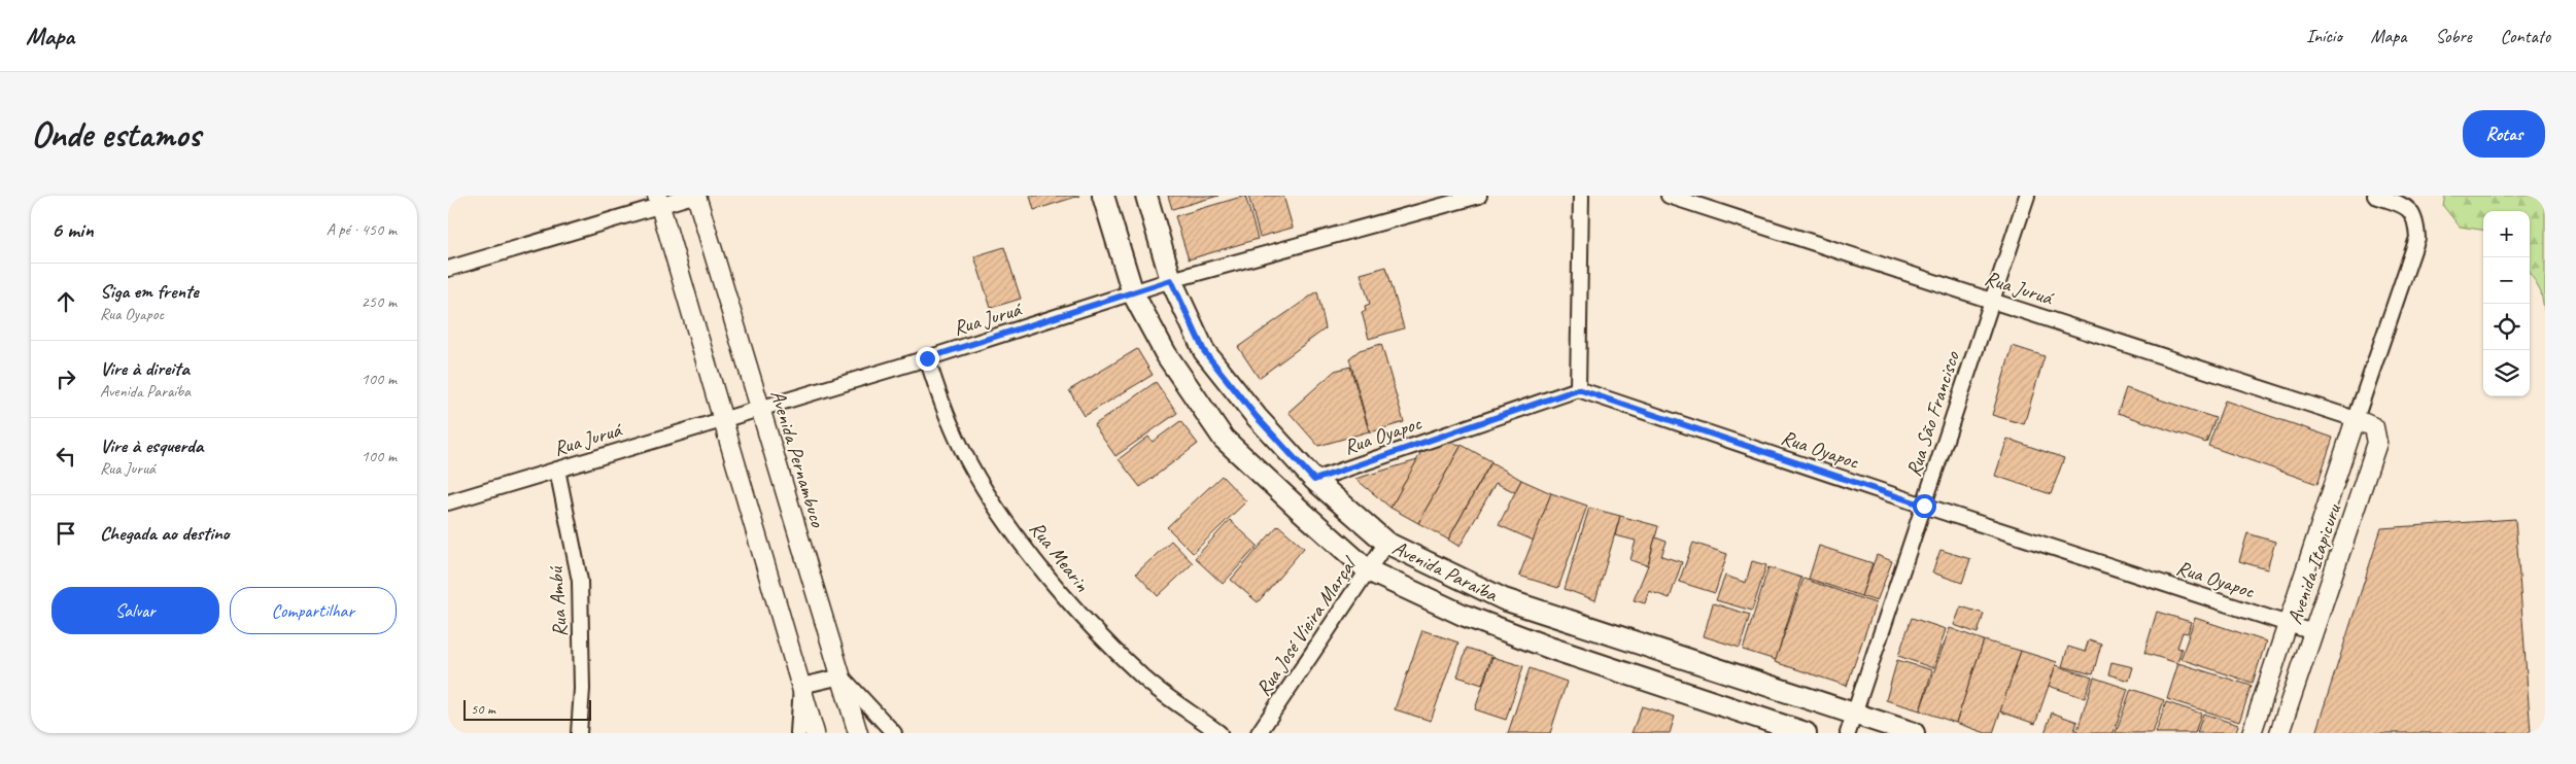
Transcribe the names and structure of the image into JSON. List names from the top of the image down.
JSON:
{
  "streets": {
    "main road": ["Avenida Paraíba"],
    "street": [
      "Rua Juruá",
      "Rua São Francisco",
      "Rua Oyapoc",
      "Avenida Pernambuco",
      "Rua Mearin",
      "Avenida Itapicuru",
      "Rua Ambú",
      "Rua José Vieira Marçal"
    ]
  },
  "crossings": [
    ["Rua Juruá", "Rua São Francisco"],
    ["Rua Juruá", "Avenida Pernambuco"],
    ["Rua Juruá", "Rua Mearin"],
    ["Rua Juruá", "Avenida Itapicuru"],
    ["Rua Juruá", "Avenida Paraíba"],
    ["Rua Juruá", "Rua Ambú"],
    ["Rua São Francisco", "Rua Oyapoc"],
    ["Rua São Francisco", "Avenida Paraíba"],
    ["Rua Oyapoc", "Avenida Itapicuru"],
    ["Rua Oyapoc", "Avenida Paraíba"],
    ["Avenida Paraíba", "Rua José Vieira Marçal"]
  ],
  "scale_bar": "50 m",
  "page": {
    "header": "Mapa",
    "nav": [
      "Início",
      "Mapa",
      "Sobre",
      "Contato"
    ],
    "buttons": [
      "Rotas",
      ["Salvar", "Compartilhar"]
    ],
    "title": "Onde estamos",
    "heading": ["6 min", "A pé · 450 m"],
    "map_buttons": ["+", "−"],
    "list": [
      ["Siga em frente", "Rua Oyapoc", "250 m"],
      ["Vire à direita", "Avenida Paraíba", "100 m"],
      ["Vire à esquerda", "Rua Juruá", "100 m"],
      "Chegada ao destino"
    ],
    "scale": "50 m"
  }
}
